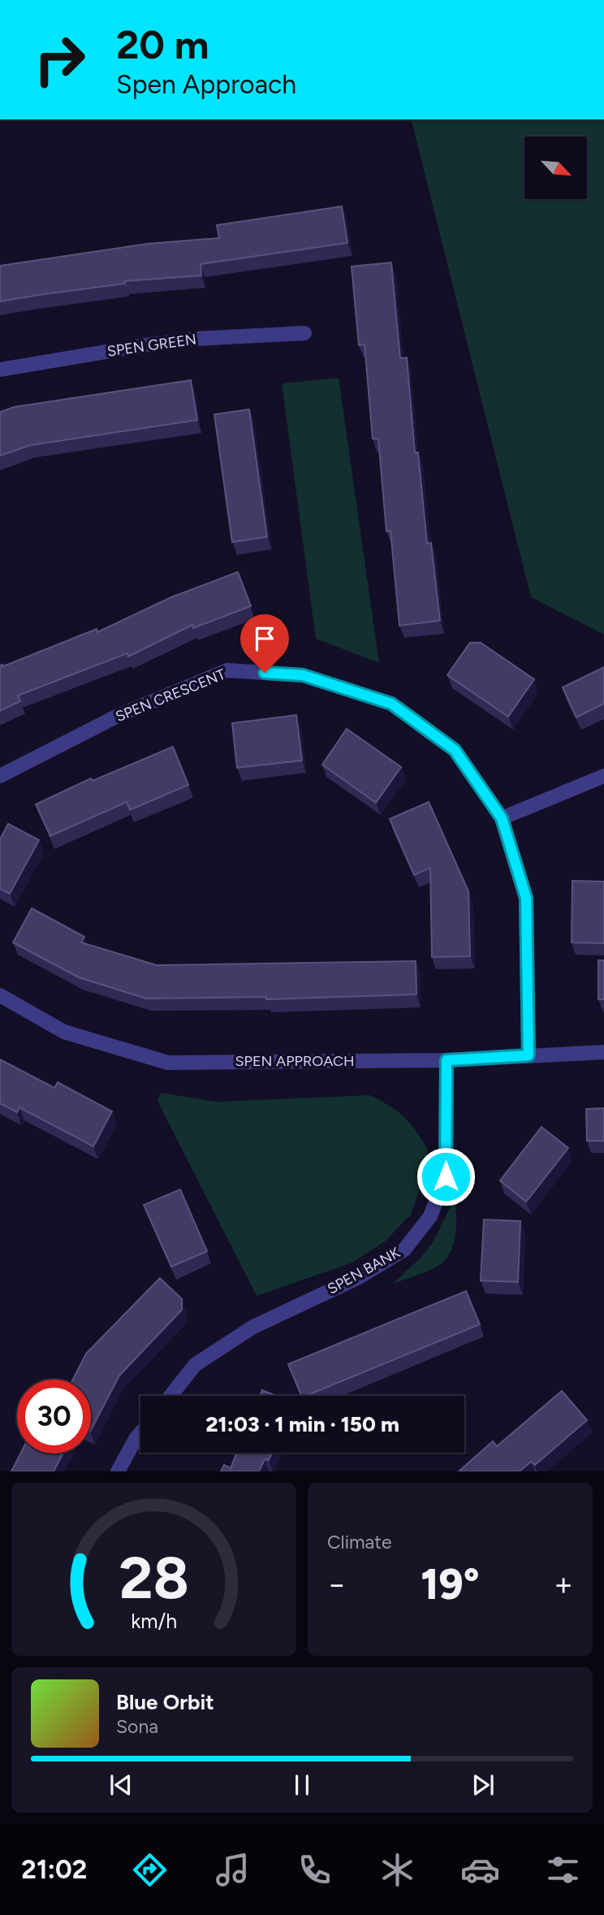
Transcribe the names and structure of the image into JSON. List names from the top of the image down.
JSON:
{
  "streets": {
    "street": [
      "SPEN GREEN",
      "SPEN CRESCENT",
      "SPEN APPROACH",
      "SPEN BANK"
    ]
  },
  "crossings": [
    ["SPEN CRESCENT", "SPEN APPROACH"],
    ["SPEN APPROACH", "SPEN BANK"]
  ],
  "north": "bottom right",
  "page": {
    "turn": ["20 m", "Spen Approach"],
    "limit": "30",
    "trip": "21:03 · 1 min · 150 m",
    "tile": "Climate",
    "heat": ["−", "19°", "+"],
    "song": ["Blue Orbit", "Sona"],
    "tabs": "21:02",
    "gauge": ["28", "km/h"]
  }
}
